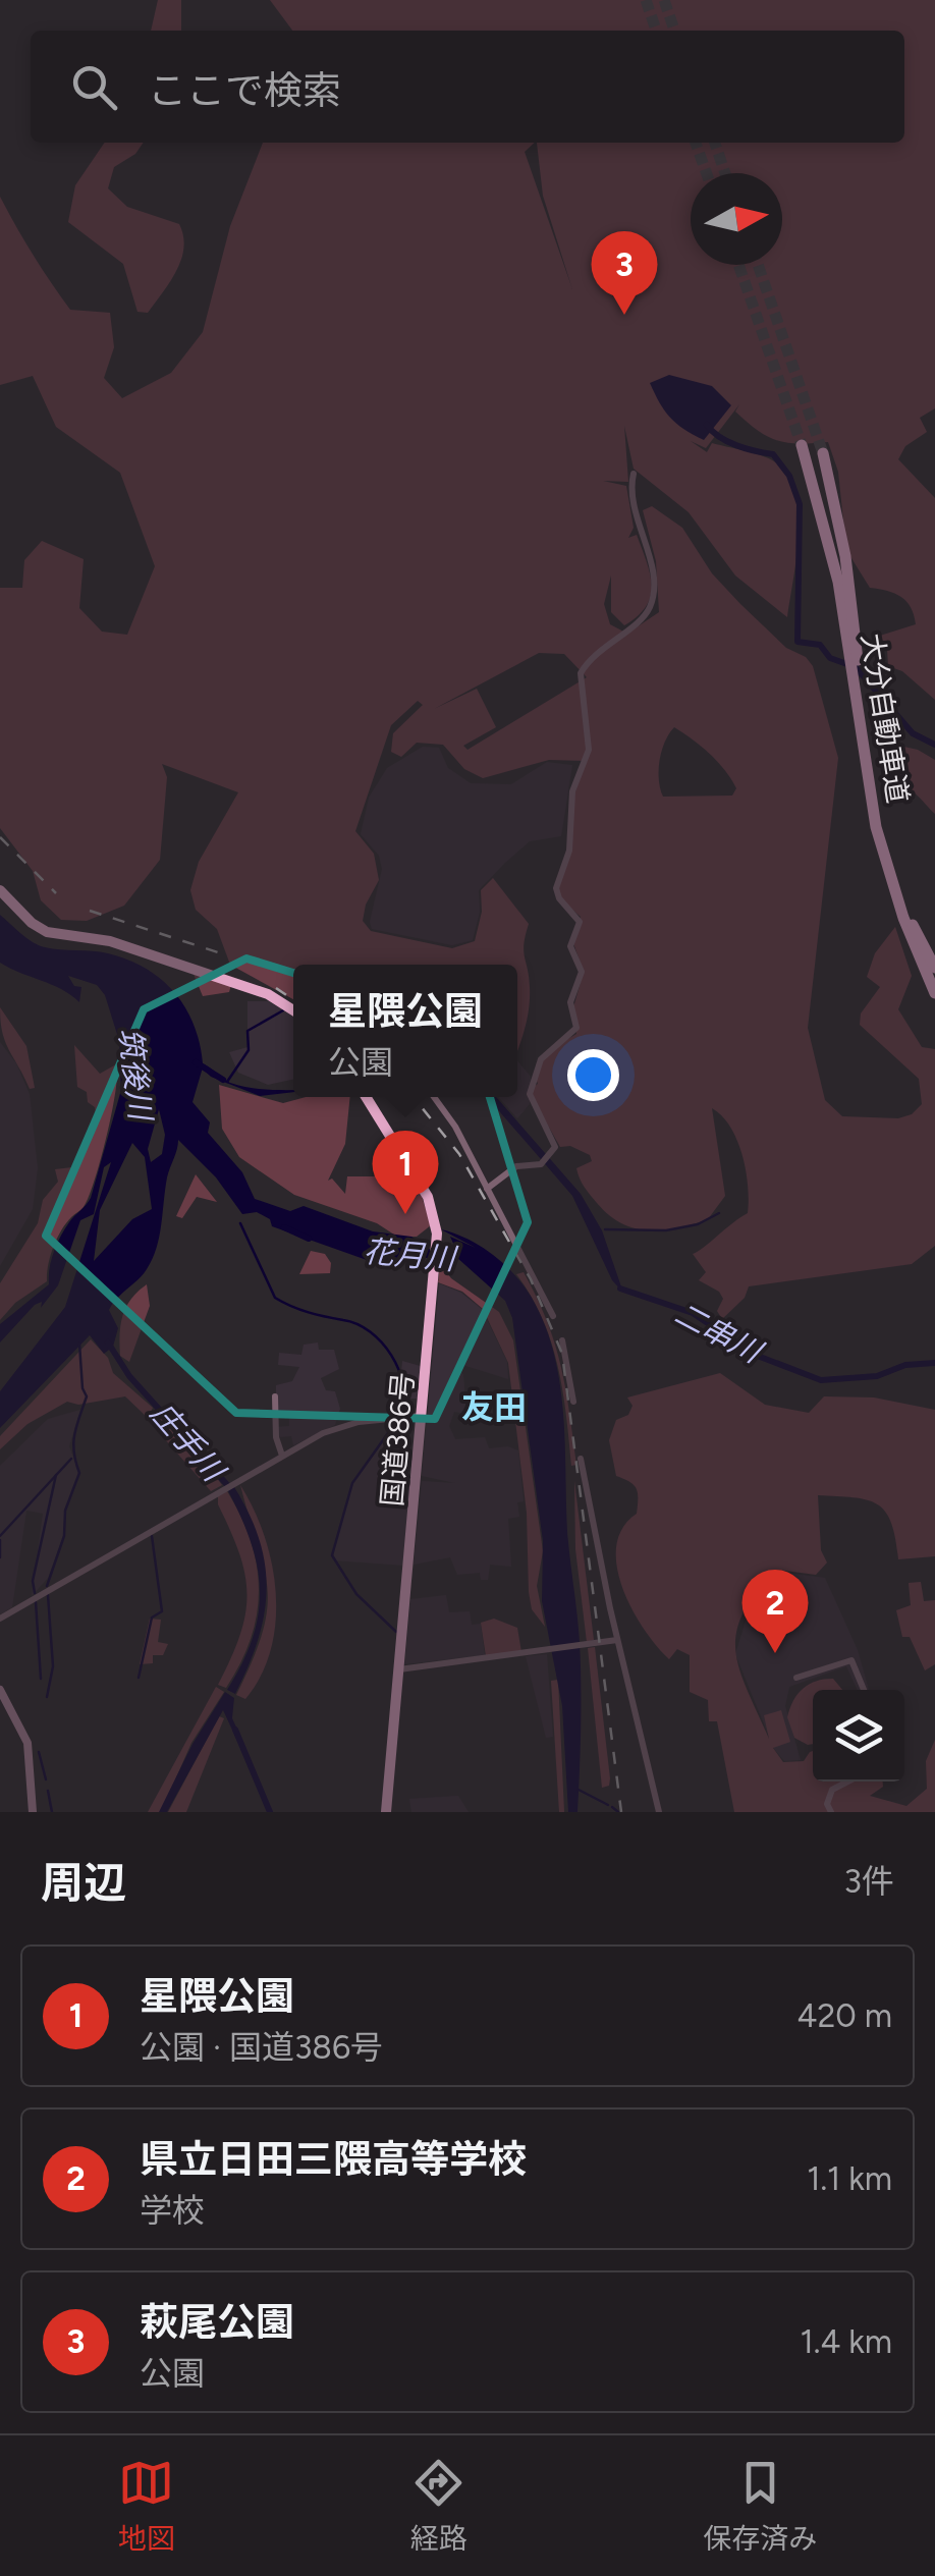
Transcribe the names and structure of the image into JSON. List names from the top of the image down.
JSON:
{
  "streets": {
    "highway": ["大分自動車道", "国道386号"]
  },
  "districts": ["友田"],
  "water": [
    "筑後川",
    "花月川",
    "二串川",
    "庄手川"
  ],
  "north": "right",
  "page": {
    "search": "ここで検索",
    "pins": ["3", "1", "2"],
    "popup": ["星隈公園", "公園"],
    "heading": ["周辺", "3件"],
    "list": [
      {
        "mark": "1",
        "name": "星隈公園",
        "note": "公園 · 国道386号",
        "value": "420 m"
      },
      {
        "mark": "2",
        "name": "県立日田三隈高等学校",
        "note": "学校",
        "value": "1.1 km"
      },
      {
        "mark": "3",
        "name": "萩尾公園",
        "note": "公園",
        "value": "1.4 km"
      }
    ],
    "nav": ["地図", "経路", "保存済み"]
  }
}
